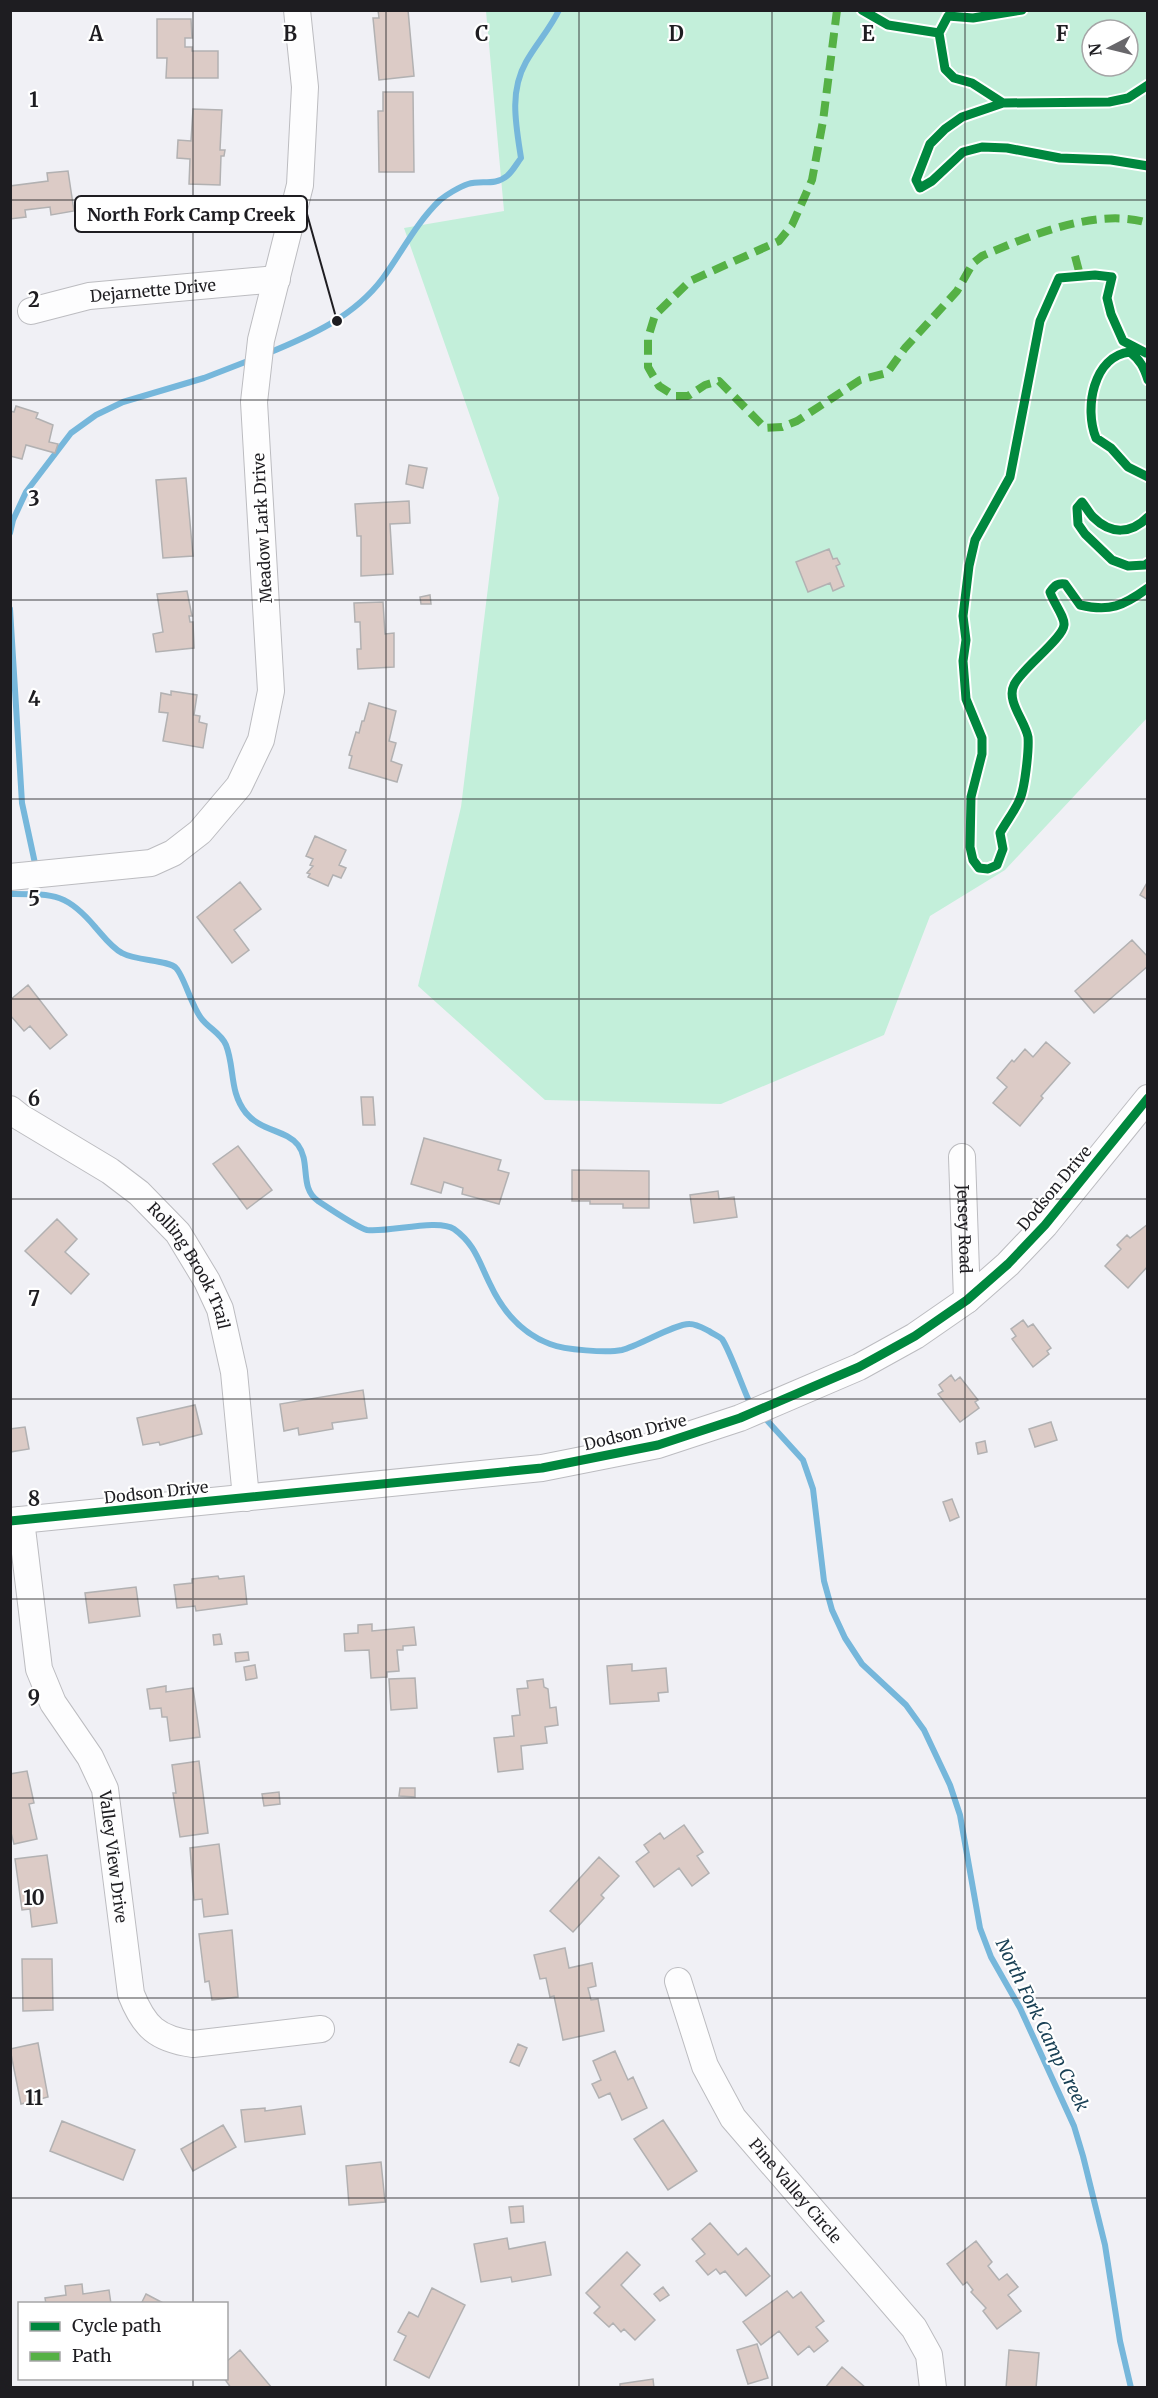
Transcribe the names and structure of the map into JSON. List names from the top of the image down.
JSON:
{
  "streets": {
    "street": [
      "Dejarnette Drive",
      "Meadow Lark Drive",
      "Dodson Drive",
      "Jersey Road",
      "Rolling Brook Trail",
      "Valley View Drive",
      "Pine Valley Circle"
    ]
  },
  "crossings": [
    ["Dejarnette Drive", "Meadow Lark Drive"],
    ["Dodson Drive", "Jersey Road"],
    ["Dodson Drive", "Rolling Brook Trail"],
    ["Dodson Drive", "Valley View Drive"]
  ],
  "water": ["North Fork Camp Creek"],
  "places": ["North Fork Camp Creek"],
  "legend": ["Cycle path", "Path"],
  "north": "left",
  "grid": {
    "columns": [
      "A",
      "B",
      "C",
      "D",
      "E",
      "F"
    ],
    "rows": [
      "1",
      "2",
      "3",
      "4",
      "5",
      "6",
      "7",
      "8",
      "9",
      "10",
      "11"
    ]
  }
}
